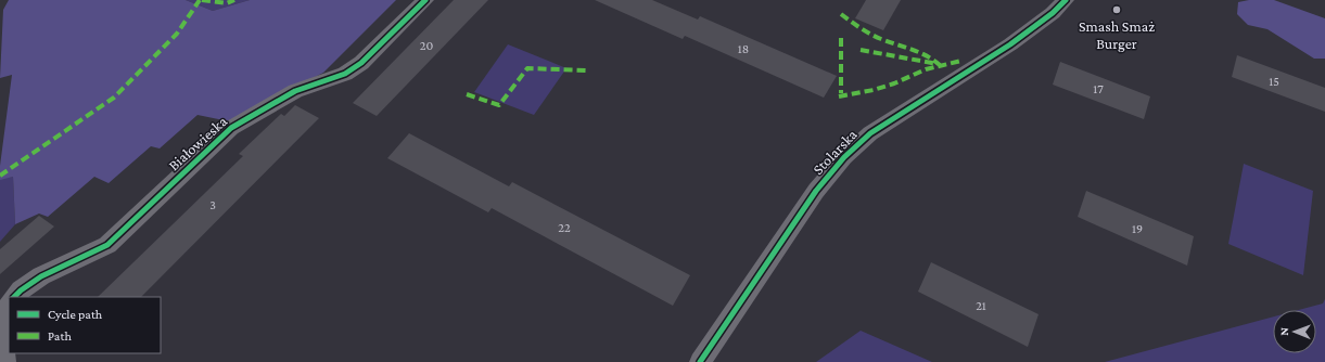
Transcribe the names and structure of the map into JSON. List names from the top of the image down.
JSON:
{
  "streets": {
    "street": ["Białowieska", "Stolarska"]
  },
  "places": ["Smash Smaż Burger"],
  "house_numbers": [
    "20",
    "18",
    "15",
    "17",
    "3",
    "22",
    "19",
    "21"
  ],
  "legend": ["Cycle path", "Path"],
  "north": "left"
}
